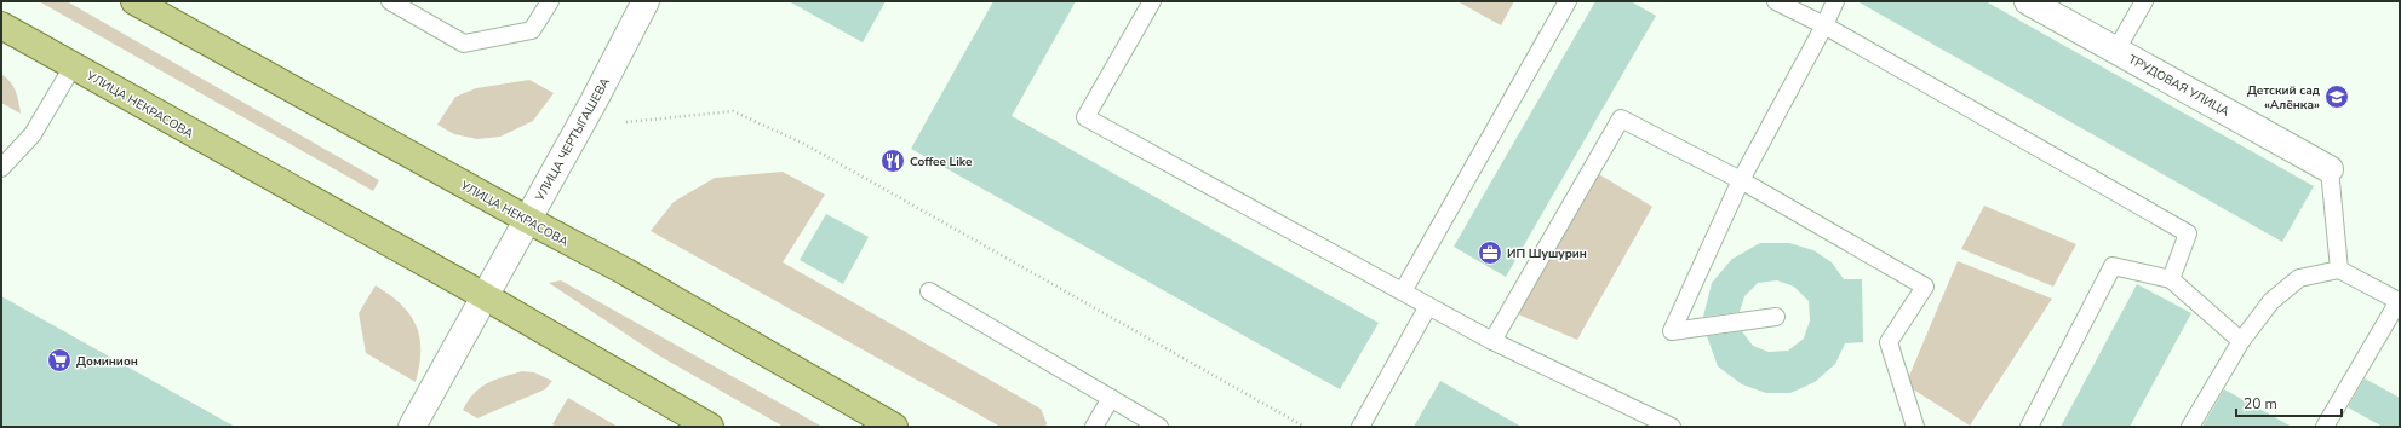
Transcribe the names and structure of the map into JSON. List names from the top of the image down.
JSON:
{
  "streets": {
    "main road": ["УЛИЦА НЕКРАСОВА"],
    "street": ["ТРУДОВАЯ УЛИЦА", "УЛИЦА ЧЕРТЫГАШЕВА"]
  },
  "crossings": [
    ["УЛИЦА НЕКРАСОВА", "УЛИЦА ЧЕРТЫГАШЕВА"]
  ],
  "places": {
    "school or university": ["Детский сад «Алёнка»"],
    "restaurant": ["Coffee Like"],
    "office": ["ИП Шушурин"],
    "supermarket": ["Доминион"]
  },
  "scale_bar": "20 m"
}
